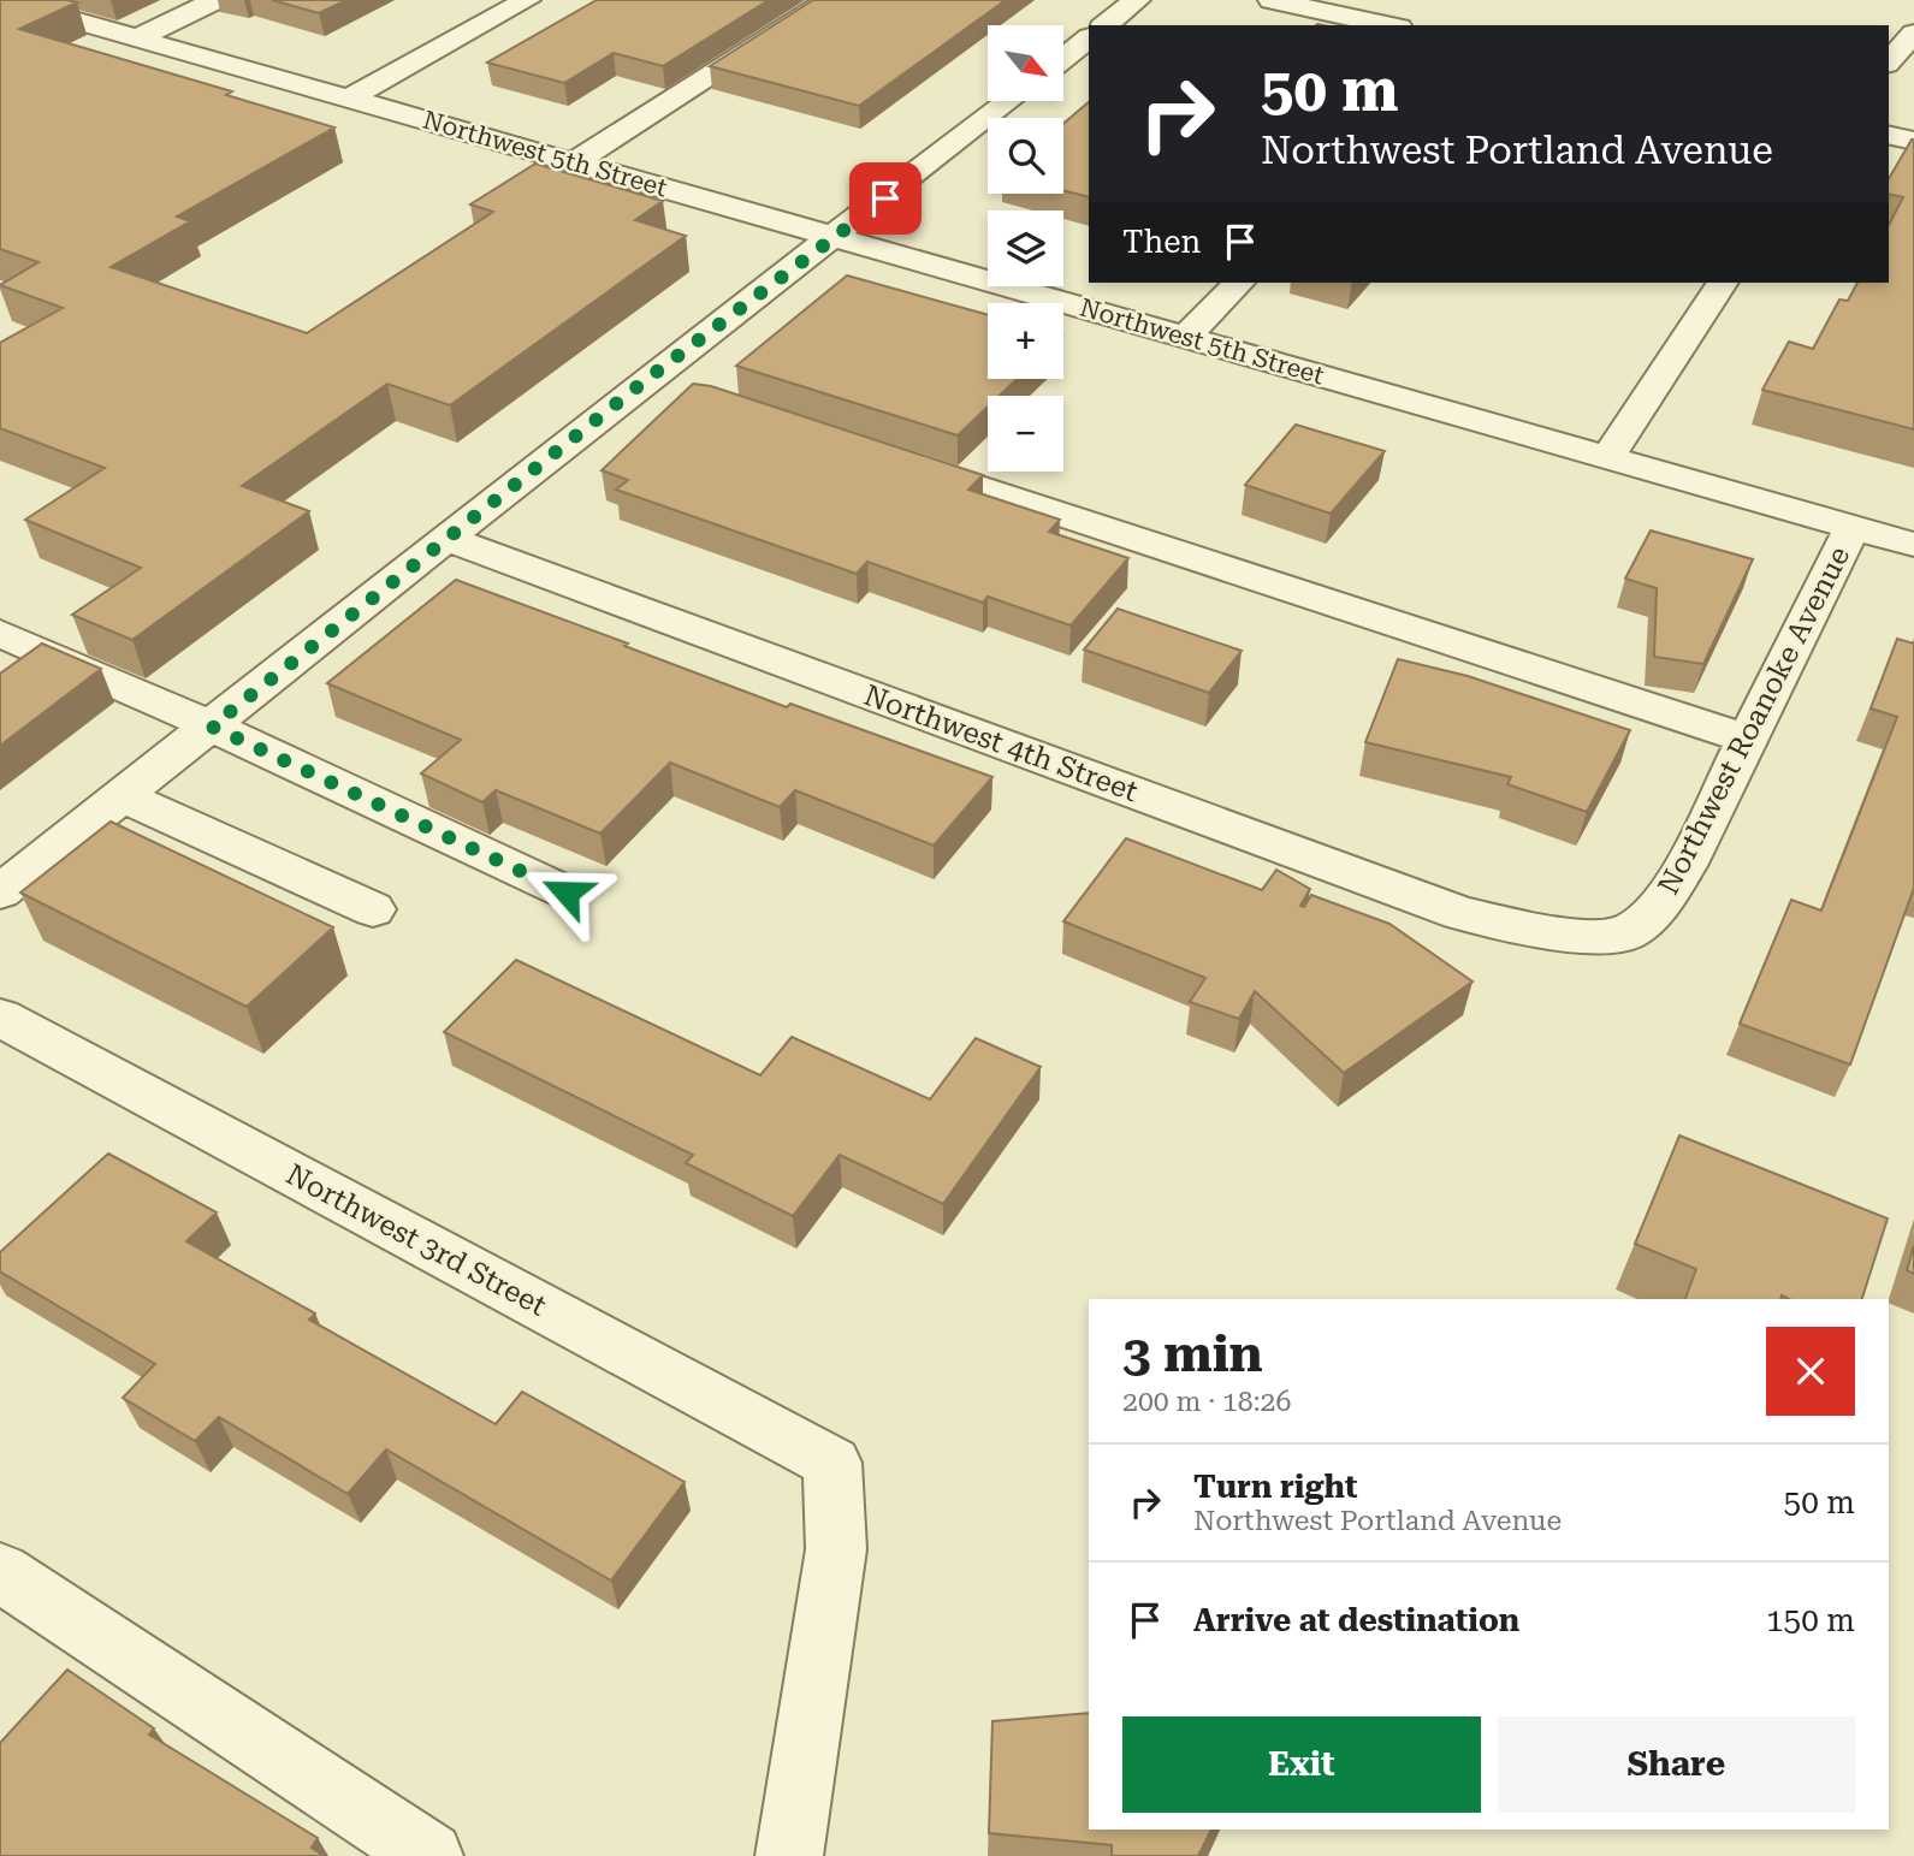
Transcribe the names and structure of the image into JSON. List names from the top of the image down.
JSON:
{
  "streets": {
    "street": [
      "Northwest 5th Street",
      "Northwest Roanoke Avenue",
      "Northwest 4th Street",
      "Northwest 3rd Street"
    ]
  },
  "crossings": [
    ["Northwest 5th Street", "Northwest Roanoke Avenue"],
    ["Northwest Roanoke Avenue", "Northwest 4th Street"]
  ],
  "north": "bottom right",
  "page": {
    "map_buttons": ["+", "−"],
    "turn": ["50 m", "Northwest Portland Avenue"],
    "then": "Then",
    "heading": ["3 min", "200 m · 18:26"],
    "list": [
      {
        "name": "Turn right",
        "note": "Northwest Portland Avenue",
        "value": "50 m"
      },
      {
        "name": "Arrive at destination",
        "value": "150 m"
      }
    ],
    "buttons": ["Exit", "Share"]
  }
}
